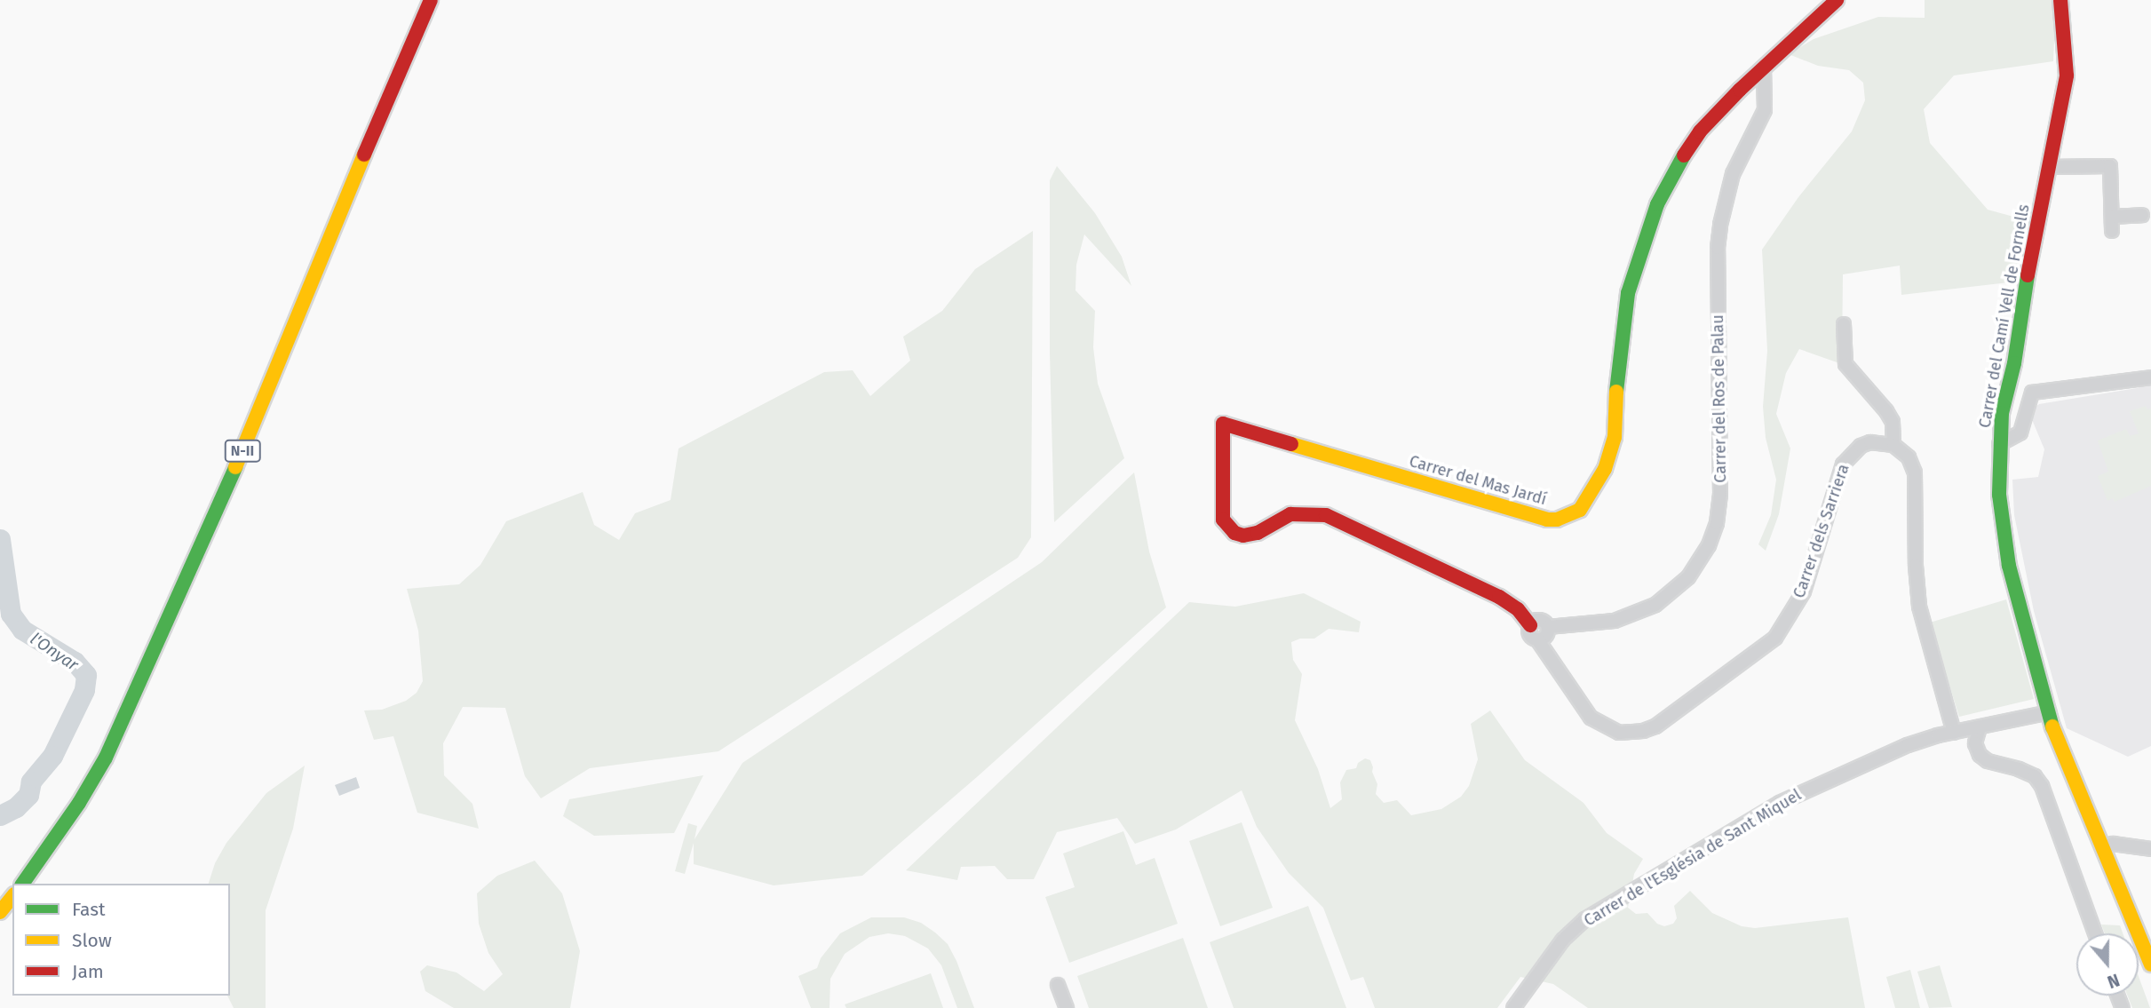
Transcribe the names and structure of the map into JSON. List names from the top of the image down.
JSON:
{
  "streets": {
    "main road": ["Carrer del Camí Vell de Fornells", "N-II", "Carrer del Mas Jardí"],
    "street": ["Carrer del Ros de Palau", "Carrer dels Sarriera", "Carrer de l'Església de Sant Miquel"]
  },
  "crossings": [
    ["Carrer del Camí Vell de Fornells", "Carrer de l'Església de Sant Miquel"],
    ["Carrer del Ros de Palau", "Carrer del Mas Jardí"],
    ["Carrer del Ros de Palau", "Carrer dels Sarriera"],
    ["Carrer del Mas Jardí", "Carrer dels Sarriera"]
  ],
  "water": ["l'Onyar"],
  "legend": ["Fast", "Slow", "Jam"],
  "north": "bottom"
}
